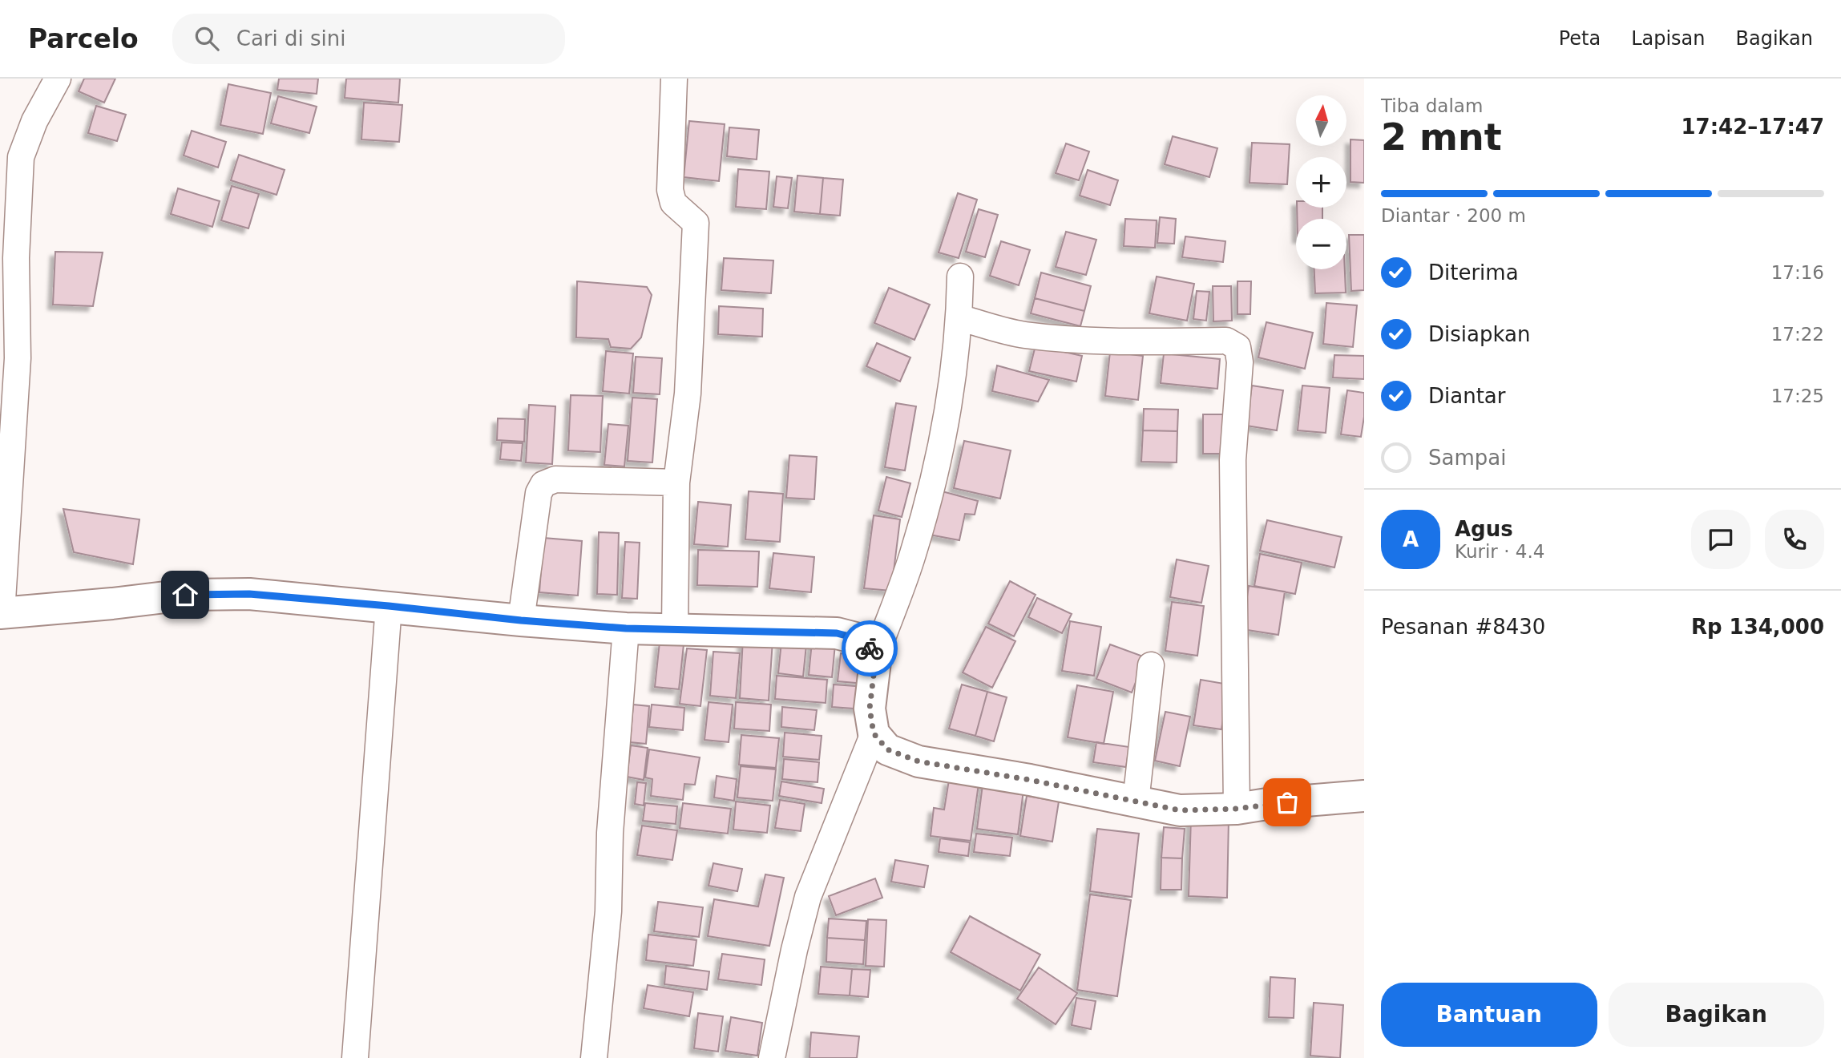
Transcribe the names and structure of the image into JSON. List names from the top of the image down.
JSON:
{
  "north": "top",
  "page": {
    "header": "Parcelo",
    "search": "Cari di sini",
    "nav": ["Peta", "Lapisan", "Bagikan"],
    "heading": ["2 mnt", "Tiba dalam", "17:42–17:47"],
    "panel": [
      "Agus",
      "Kurir · 4.4",
      "Pesanan #8430",
      "Rp 134,000"
    ],
    "map_buttons": ["+", "−"],
    "bar": "Diantar · 200 m",
    "list": [
      ["Diterima", "17:16"],
      ["Disiapkan", "17:22"],
      ["Diantar", "17:25"],
      "Sampai"
    ],
    "round": "A",
    "buttons": ["Bantuan", "Bagikan"]
  }
}
